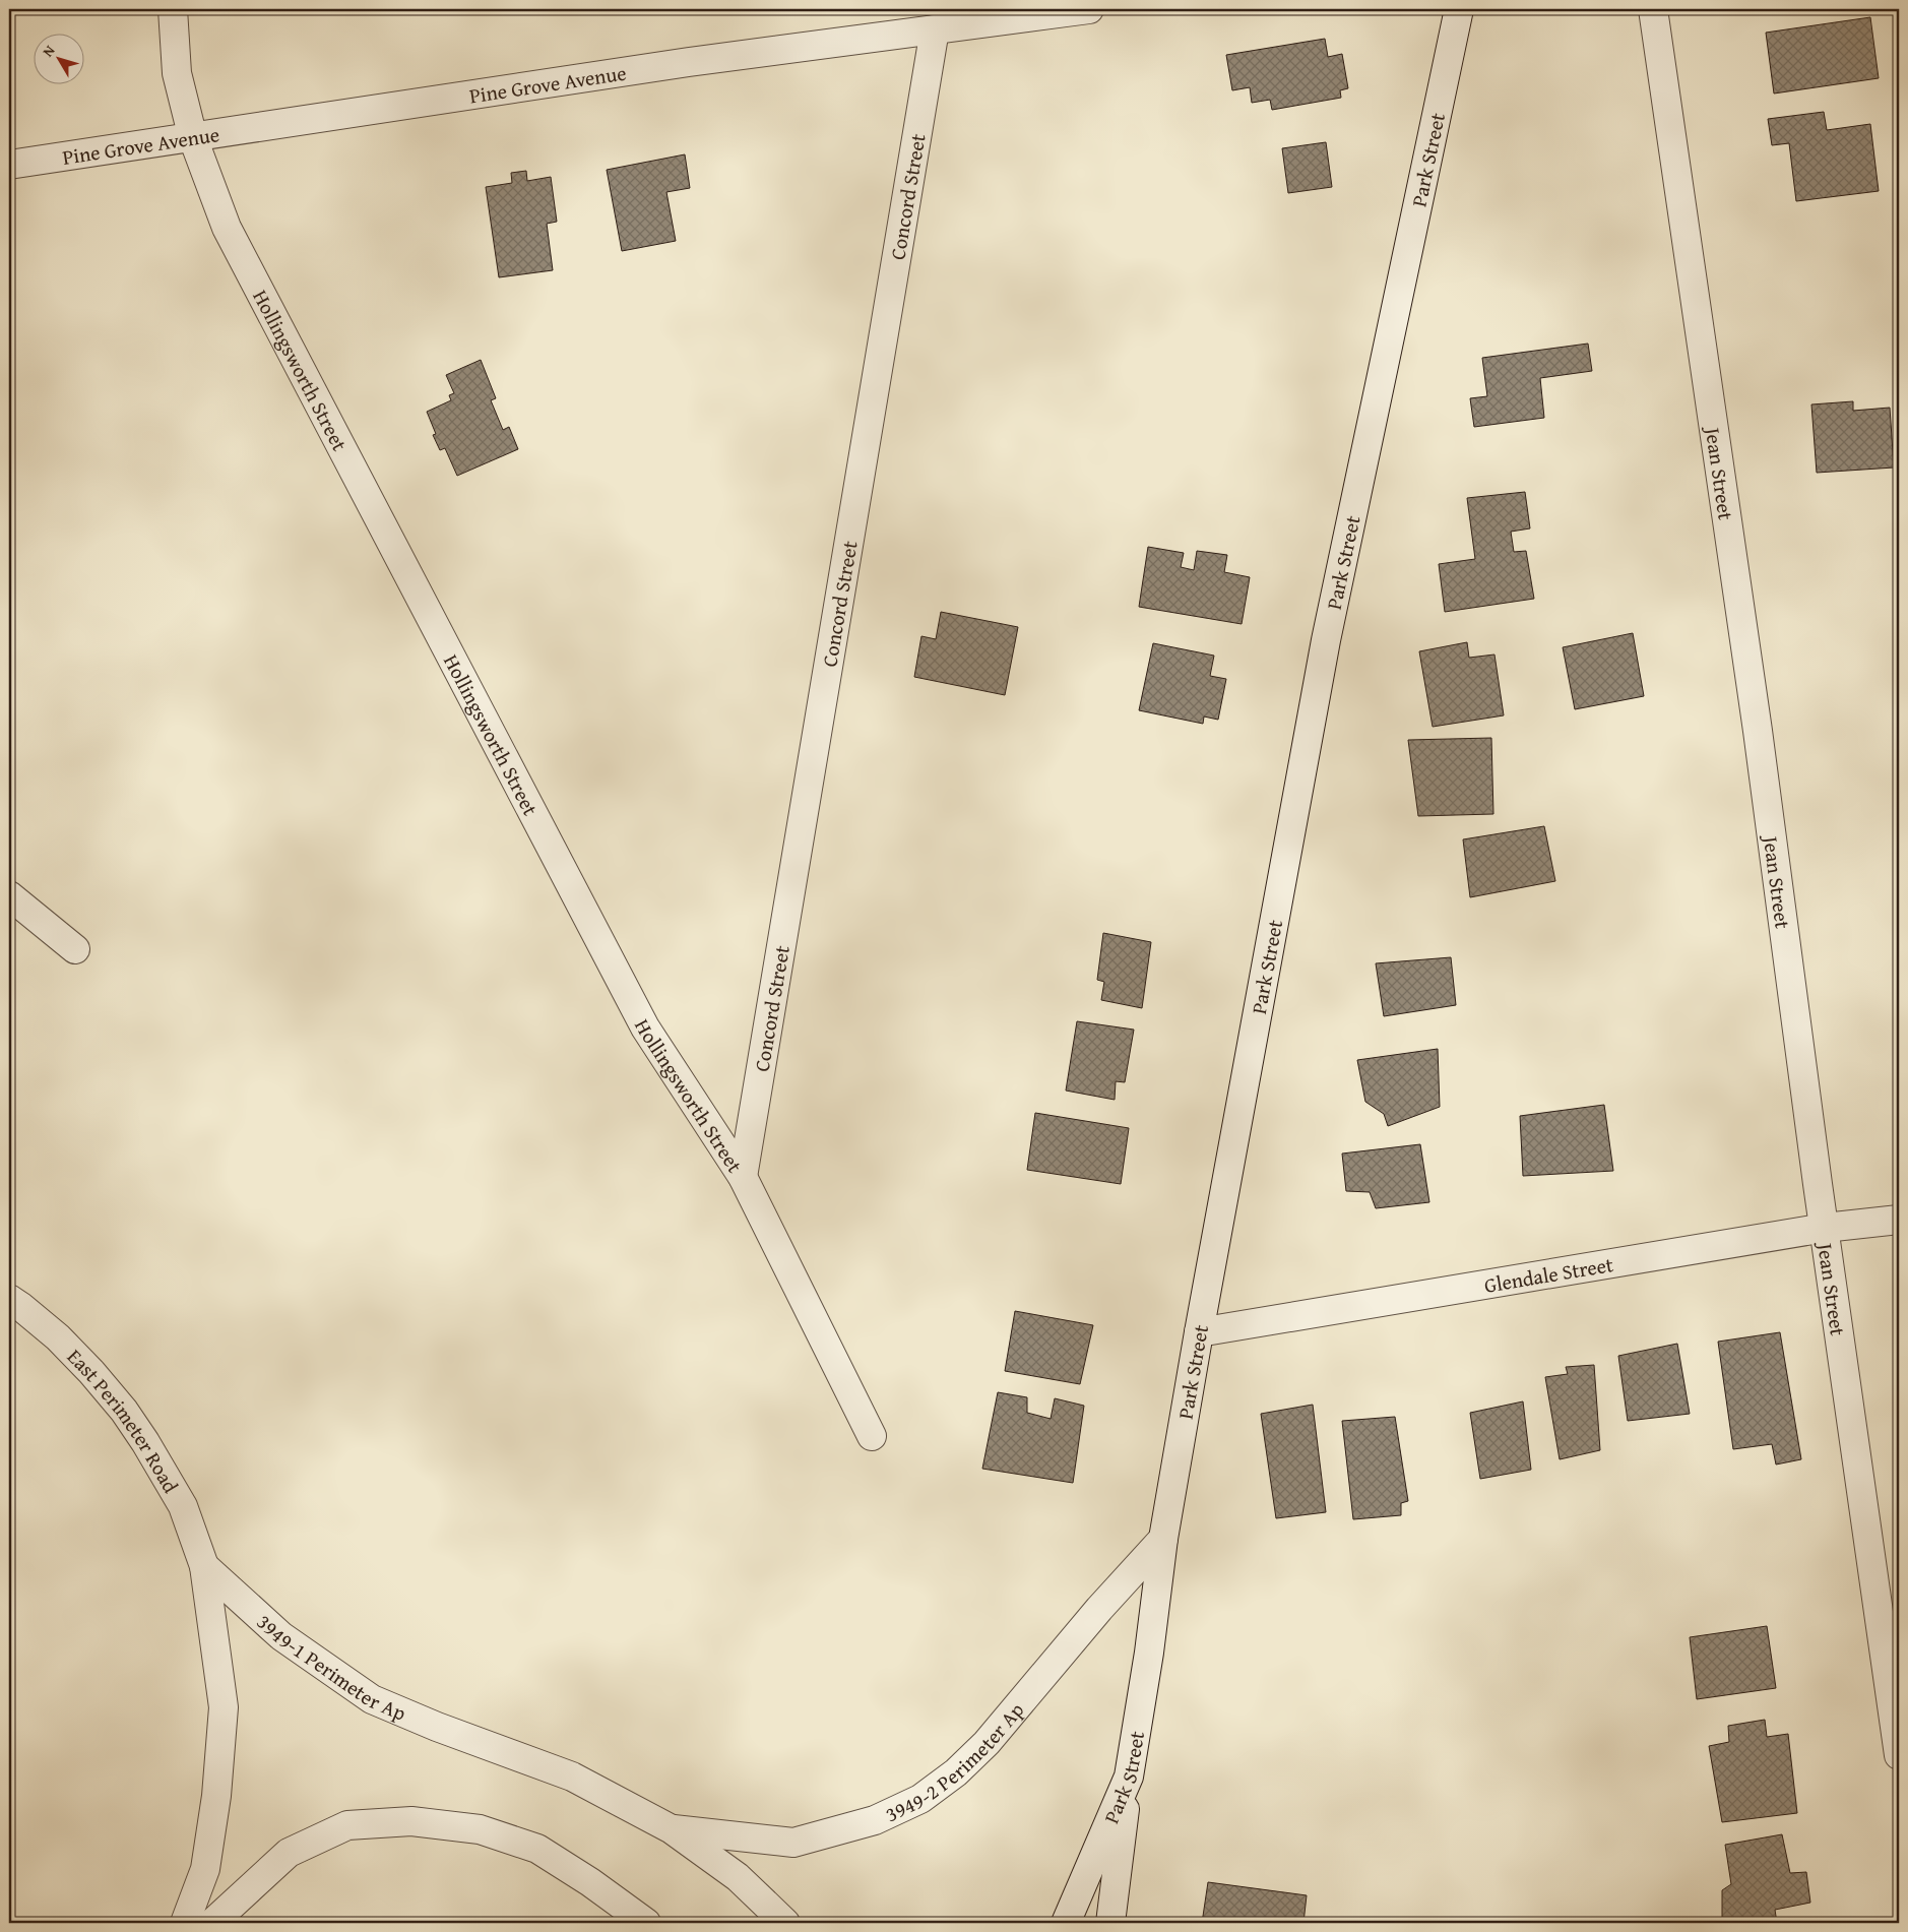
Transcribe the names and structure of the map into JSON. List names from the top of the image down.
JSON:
{
  "streets": {
    "street": [
      "Pine Grove Avenue",
      "Park Street",
      "Concord Street",
      "Hollingsworth Street",
      "Jean Street",
      "Glendale Street",
      "East Perimeter Road",
      "3949-1 Perimeter Ap",
      "3949-2 Perimeter Ap"
    ]
  },
  "crossings": [
    ["Pine Grove Avenue", "Concord Street"],
    ["Pine Grove Avenue", "Hollingsworth Street"],
    ["Park Street", "Glendale Street"],
    ["Park Street", "3949-2 Perimeter Ap"],
    ["Concord Street", "Hollingsworth Street"],
    ["Jean Street", "Glendale Street"],
    ["East Perimeter Road", "3949-1 Perimeter Ap"],
    ["3949-1 Perimeter Ap", "3949-2 Perimeter Ap"]
  ],
  "north": "top left"
}
